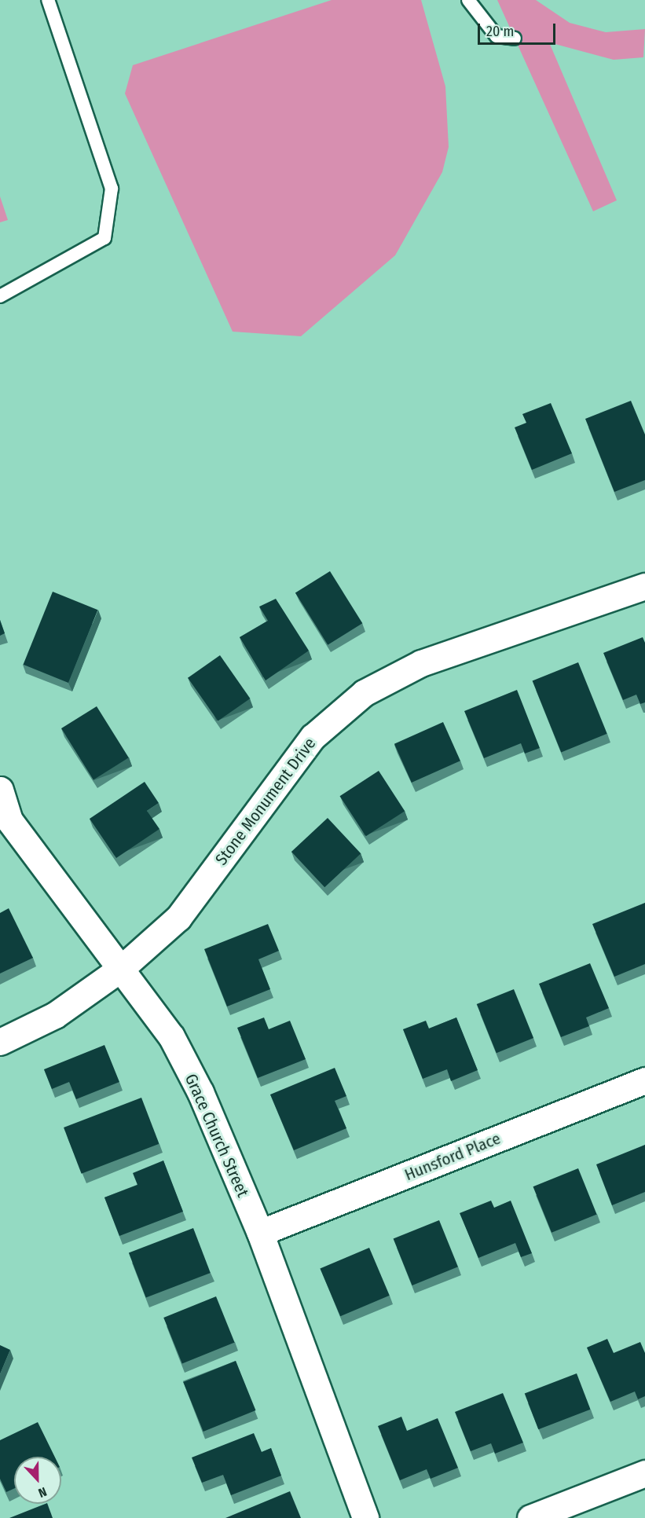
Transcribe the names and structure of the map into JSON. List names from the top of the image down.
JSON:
{
  "streets": {
    "street": ["Stone Monument Drive", "Grace Church Street", "Hunsford Place"]
  },
  "crossings": [
    ["Stone Monument Drive", "Grace Church Street"],
    ["Grace Church Street", "Hunsford Place"]
  ],
  "scale_bar": "20 m",
  "north": "bottom"
}
